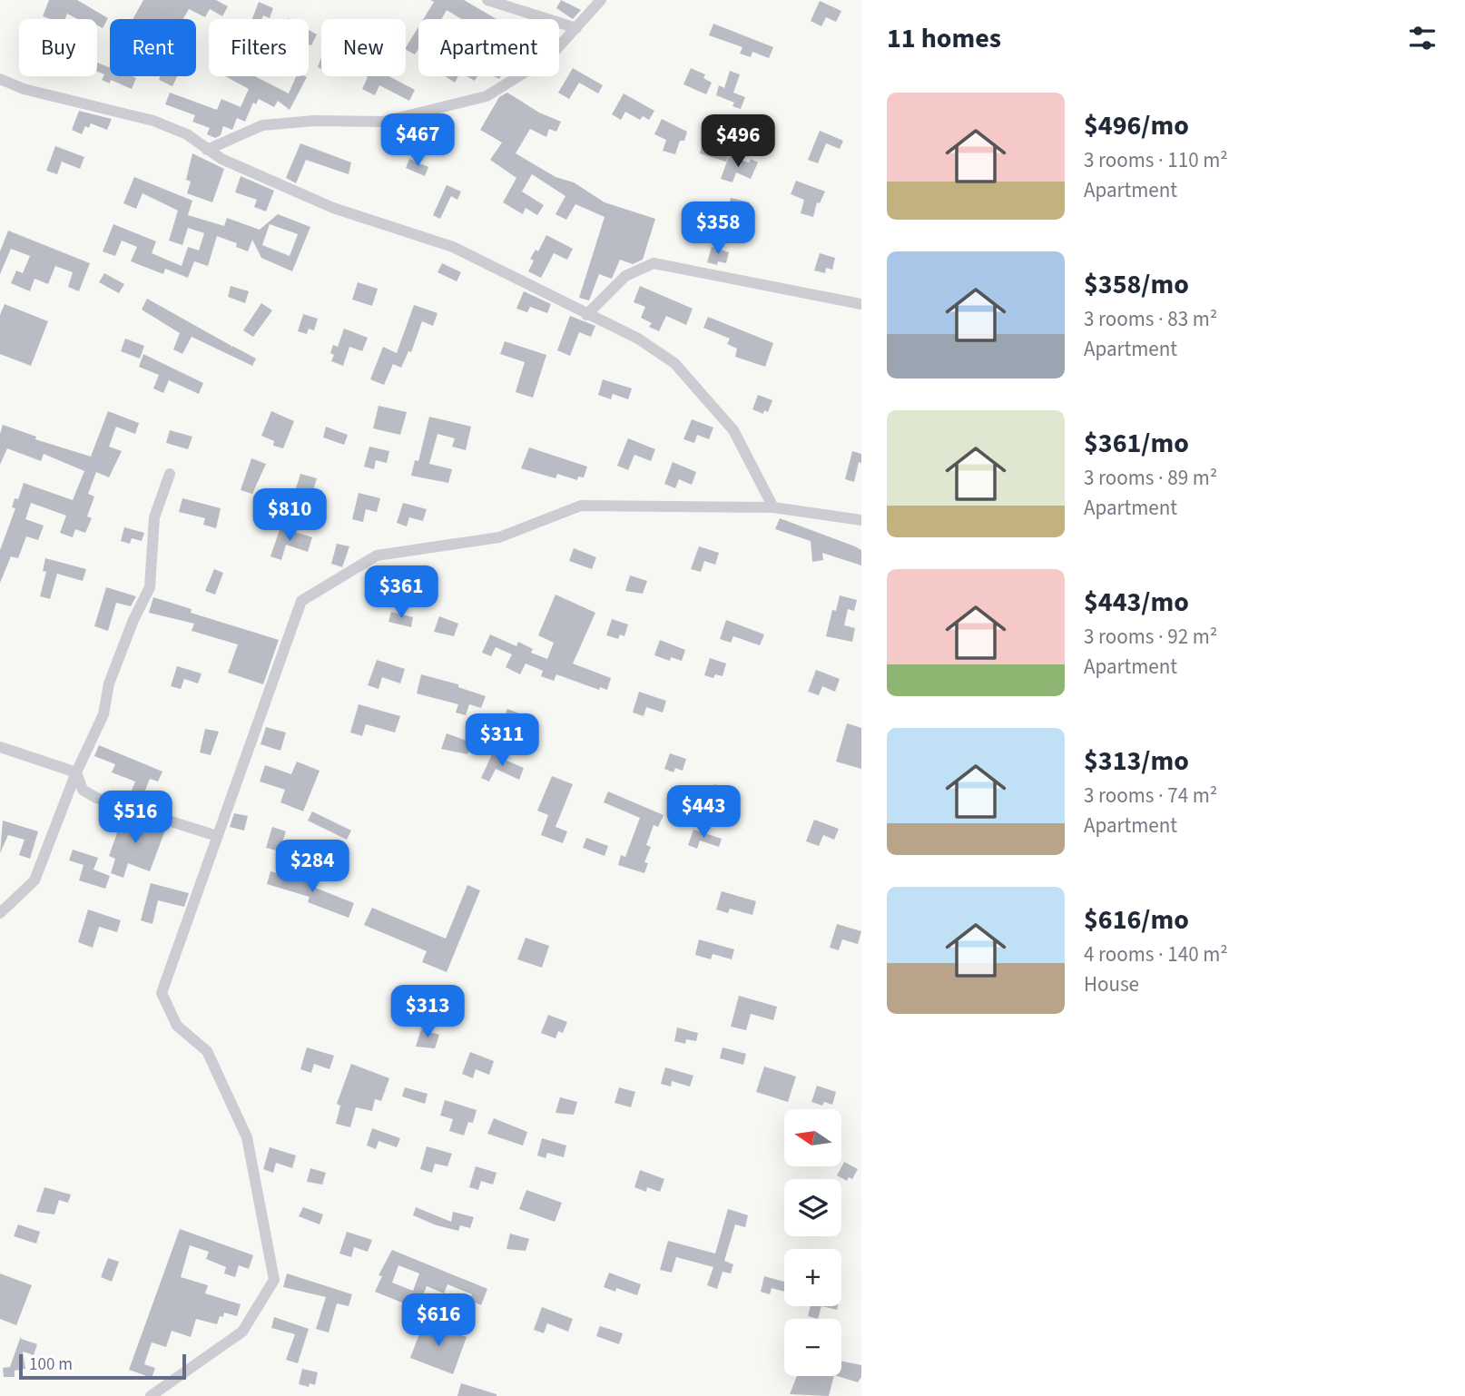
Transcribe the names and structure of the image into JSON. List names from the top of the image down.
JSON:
{
  "scale_bar": "100 m",
  "north": "left",
  "page": {
    "heading": "11 homes",
    "chip": [
      "Buy",
      "Rent",
      "Filters",
      "New",
      "Apartment"
    ],
    "list": [
      {
        "name": "$496/mo",
        "note": "3 rooms · 110 m² · Apartment"
      },
      {
        "name": "$358/mo",
        "note": "3 rooms · 83 m² · Apartment"
      },
      {
        "name": "$361/mo",
        "note": "3 rooms · 89 m² · Apartment"
      },
      {
        "name": "$443/mo",
        "note": "3 rooms · 92 m² · Apartment"
      },
      {
        "name": "$313/mo",
        "note": "3 rooms · 74 m² · Apartment"
      },
      {
        "name": "$616/mo",
        "note": "4 rooms · 140 m² · House"
      }
    ],
    "price": [
      "$467",
      "$496",
      "$358",
      "$810",
      "$361",
      "$311",
      "$443",
      "$516",
      "$284",
      "$313",
      "$616"
    ],
    "map_buttons": ["+", "−"],
    "scale": "100 m"
  }
}
